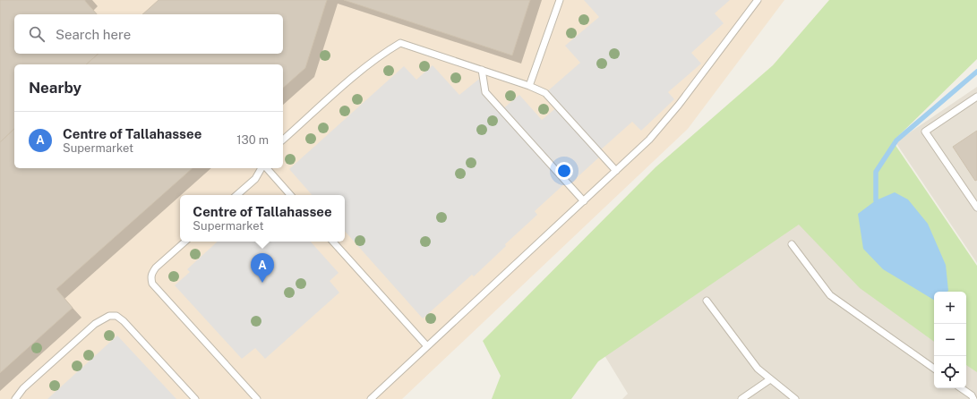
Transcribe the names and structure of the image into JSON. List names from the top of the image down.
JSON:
{
  "page": {
    "search": "Search here",
    "heading": "Nearby",
    "list": [
      {
        "mark": "A",
        "name": "Centre of Tallahassee",
        "note": "Supermarket",
        "value": "130 m"
      }
    ],
    "popup": ["Centre of Tallahassee", "Supermarket"],
    "pins": "A",
    "map_buttons": ["+", "−"]
  }
}
